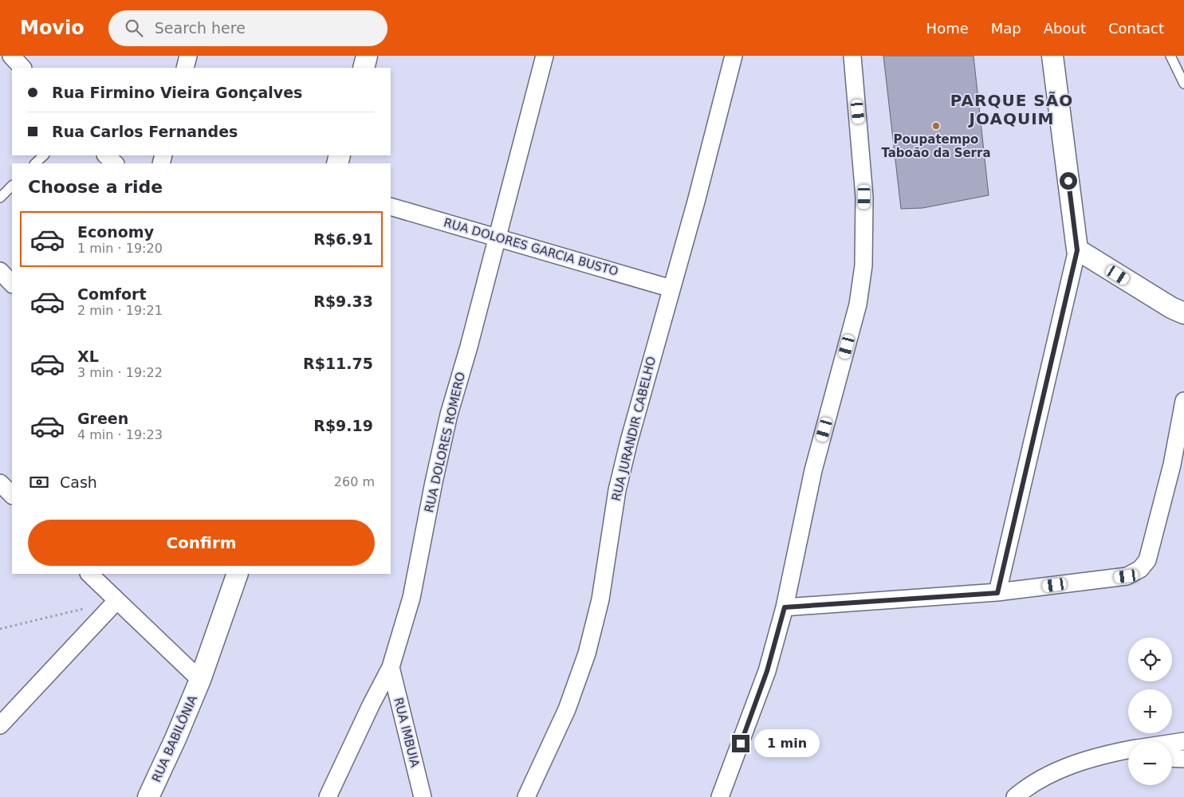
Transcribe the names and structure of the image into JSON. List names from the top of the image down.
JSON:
{
  "streets": {
    "street": [
      "RUA DOLORES GARCIA BUSTO",
      "RUA JURANDIR CABELHO",
      "RUA DOLORES ROMERO",
      "RUA IMBUIA",
      "RUA BABILÔNIA"
    ]
  },
  "crossings": [
    ["RUA DOLORES GARCIA BUSTO", "RUA JURANDIR CABELHO"],
    ["RUA DOLORES GARCIA BUSTO", "RUA DOLORES ROMERO"],
    ["RUA DOLORES ROMERO", "RUA IMBUIA"]
  ],
  "districts": ["PARQUE SÃO JOAQUIM"],
  "places": ["Poupatempo Taboão da Serra"],
  "page": {
    "header": "Movio",
    "search": "Search here",
    "nav": [
      "Home",
      "Map",
      "About",
      "Contact"
    ],
    "banner": ["Rua Firmino Vieira Gonçalves", "Rua Carlos Fernandes"],
    "heading": "Choose a ride",
    "list": [
      {
        "name": "Economy",
        "note": "1 min · 19:20",
        "value": "R$6.91"
      },
      {
        "name": "Comfort",
        "note": "2 min · 19:21",
        "value": "R$9.33"
      },
      {
        "name": "XL",
        "note": "3 min · 19:22",
        "value": "R$11.75"
      },
      {
        "name": "Green",
        "note": "4 min · 19:23",
        "value": "R$9.19"
      }
    ],
    "pay": ["Cash", "260 m"],
    "buttons": "Confirm",
    "map_buttons": ["+", "−"],
    "bubble": "1 min"
  }
}
